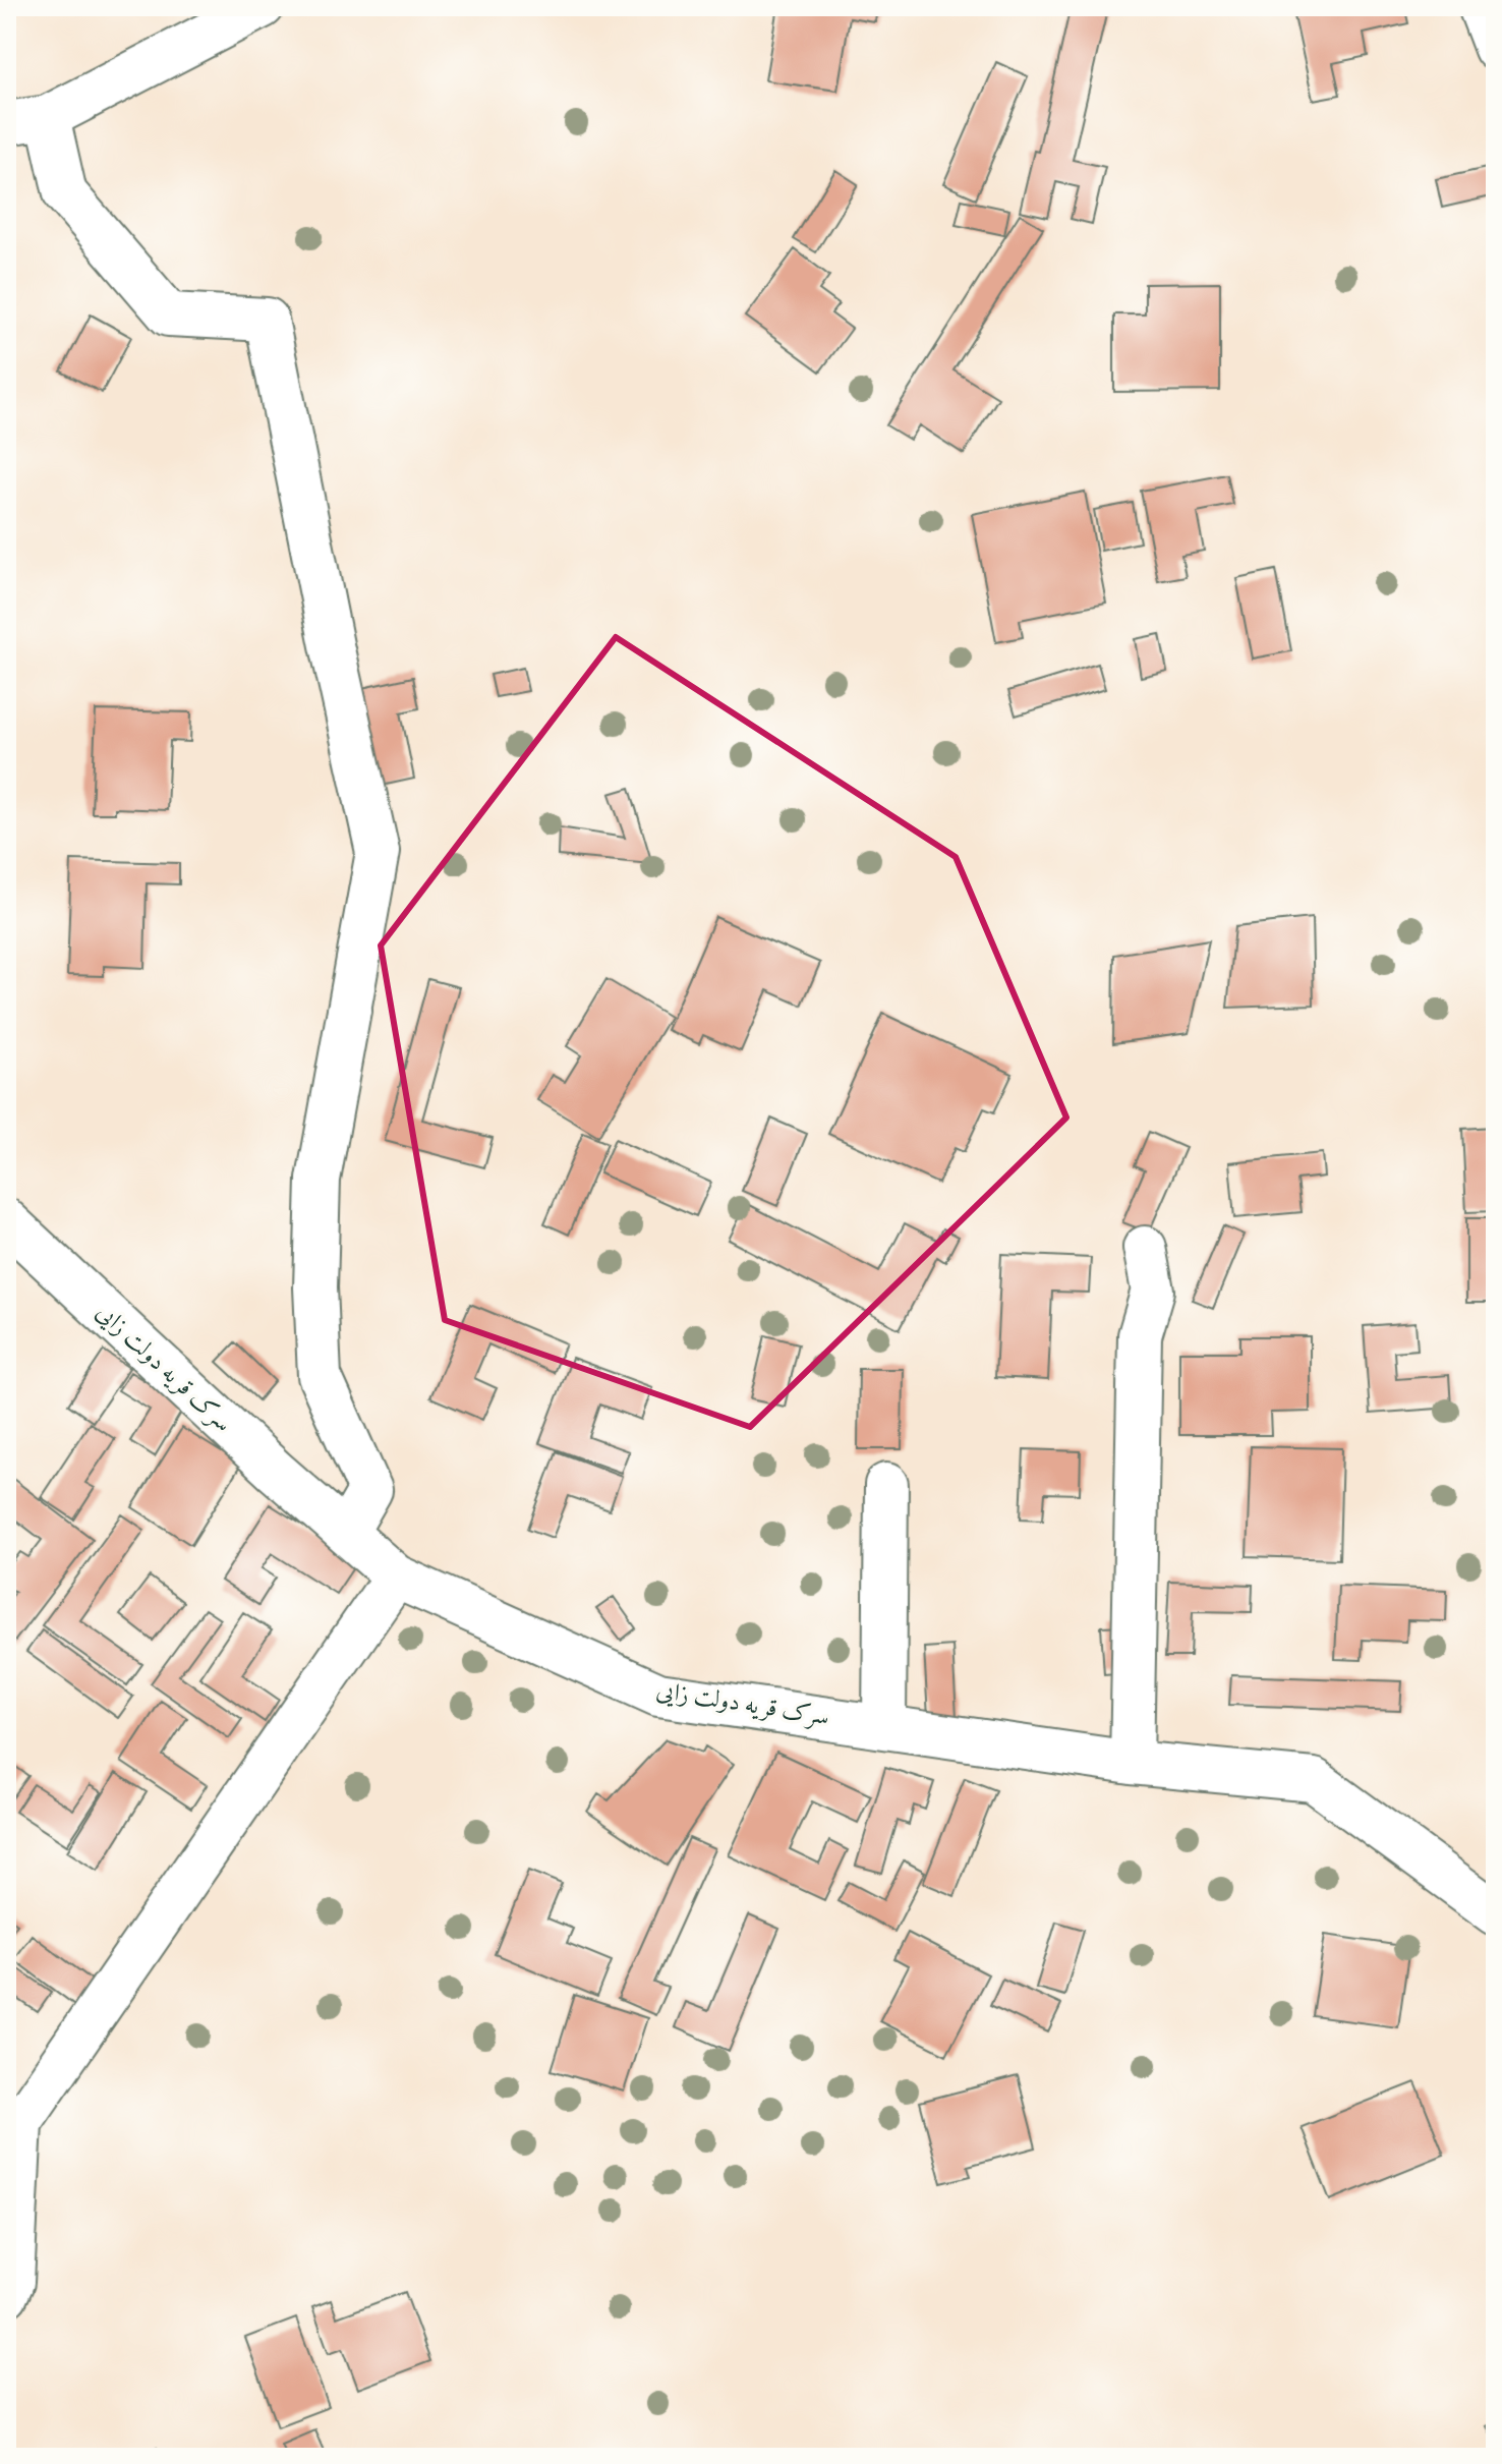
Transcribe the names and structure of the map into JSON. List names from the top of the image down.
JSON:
{
  "streets": {
    "street": ["سرک قریه دولت زایی"]
  }
}
